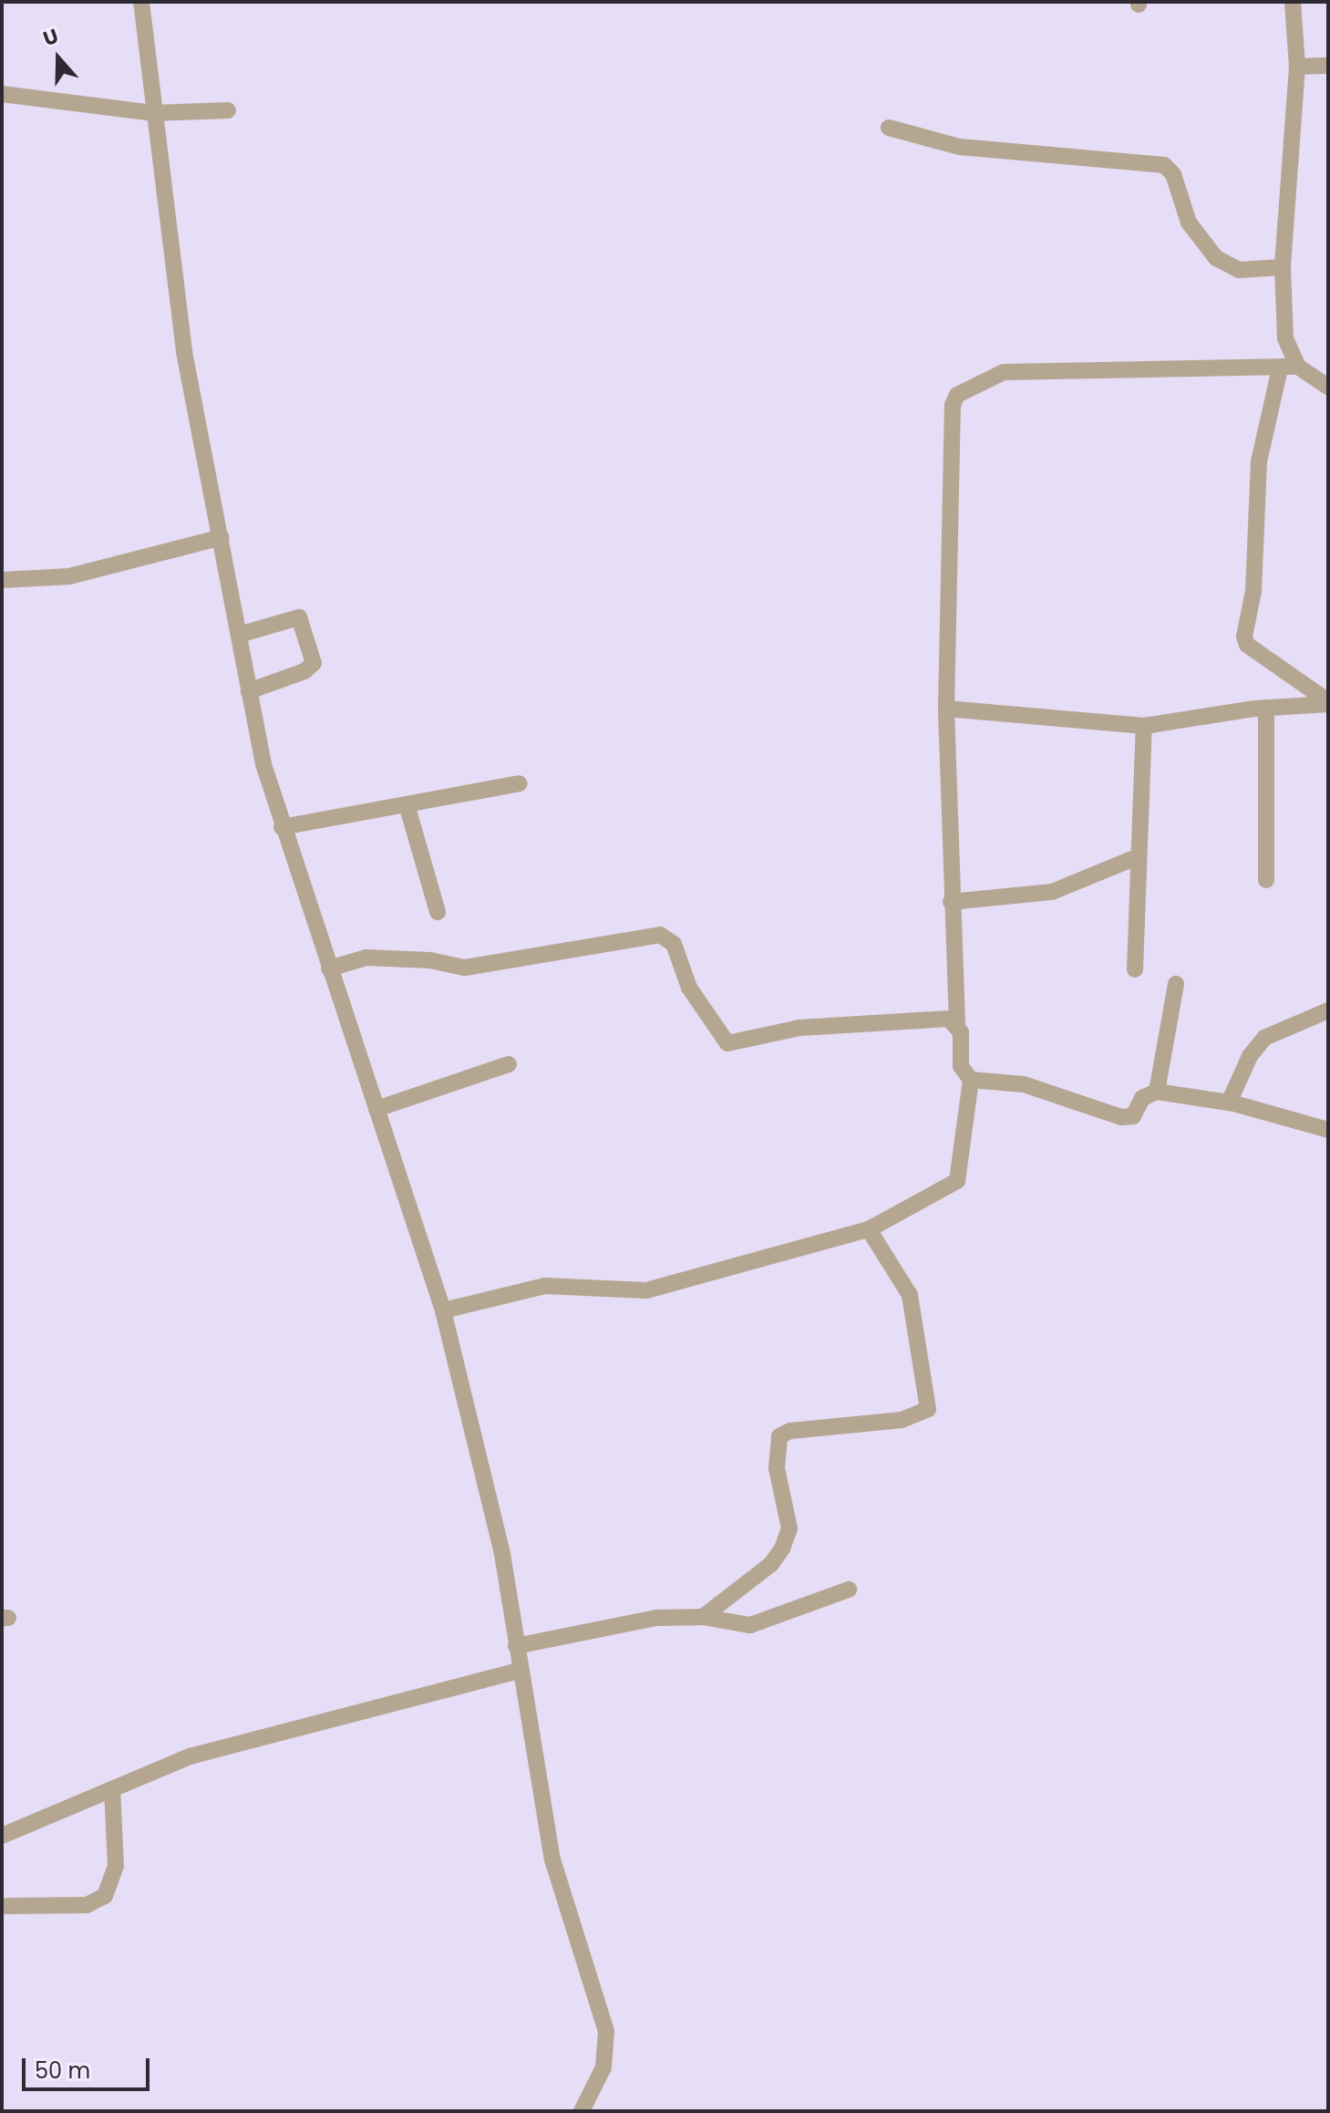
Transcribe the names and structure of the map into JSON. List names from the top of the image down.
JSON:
{
  "scale_bar": "50 m",
  "north": "top"
}
